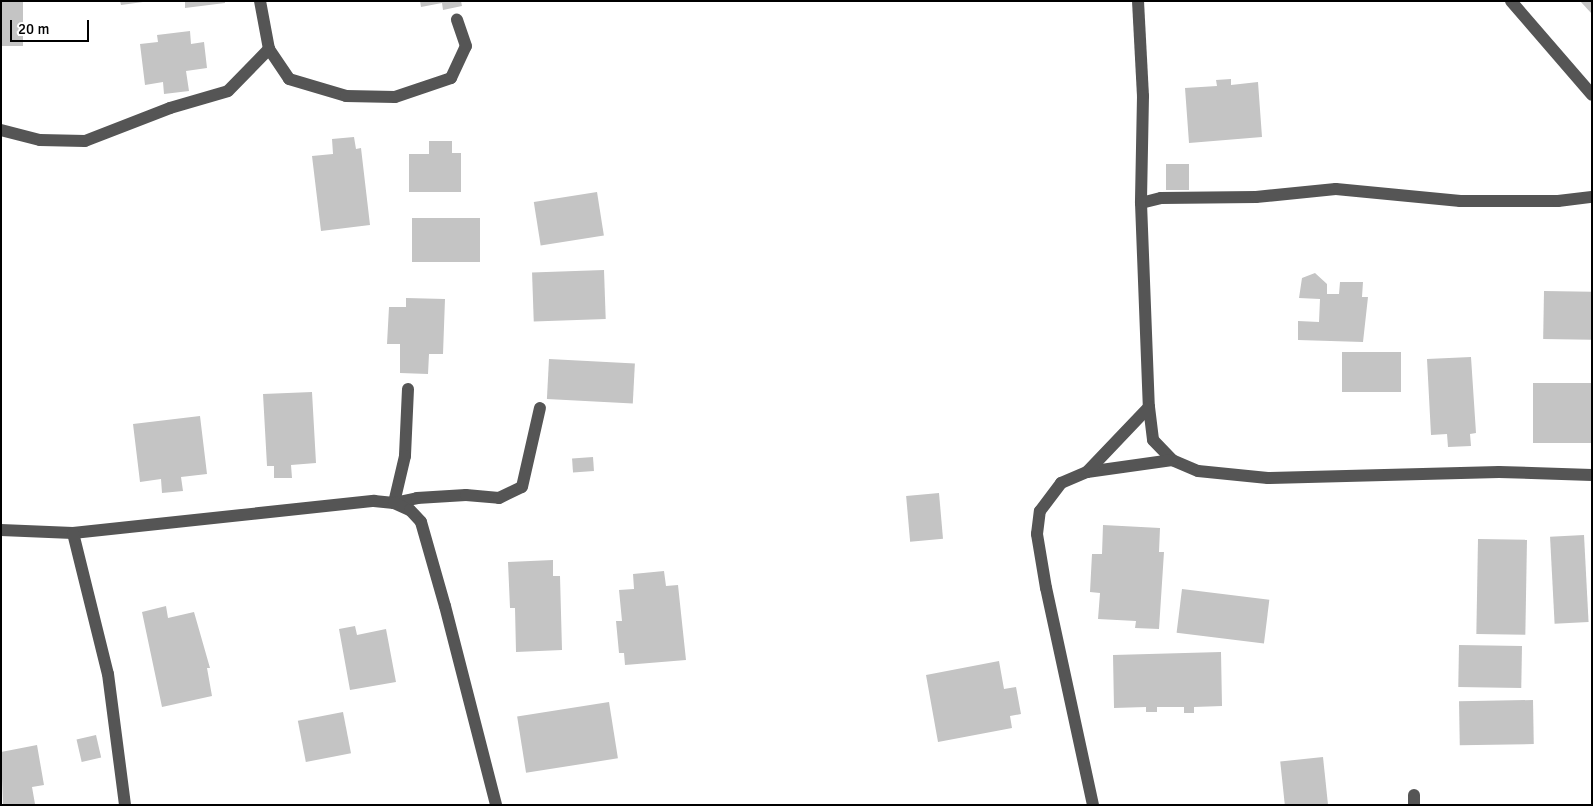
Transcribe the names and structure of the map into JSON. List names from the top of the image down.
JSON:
{
  "scale_bar": "20 m"
}
